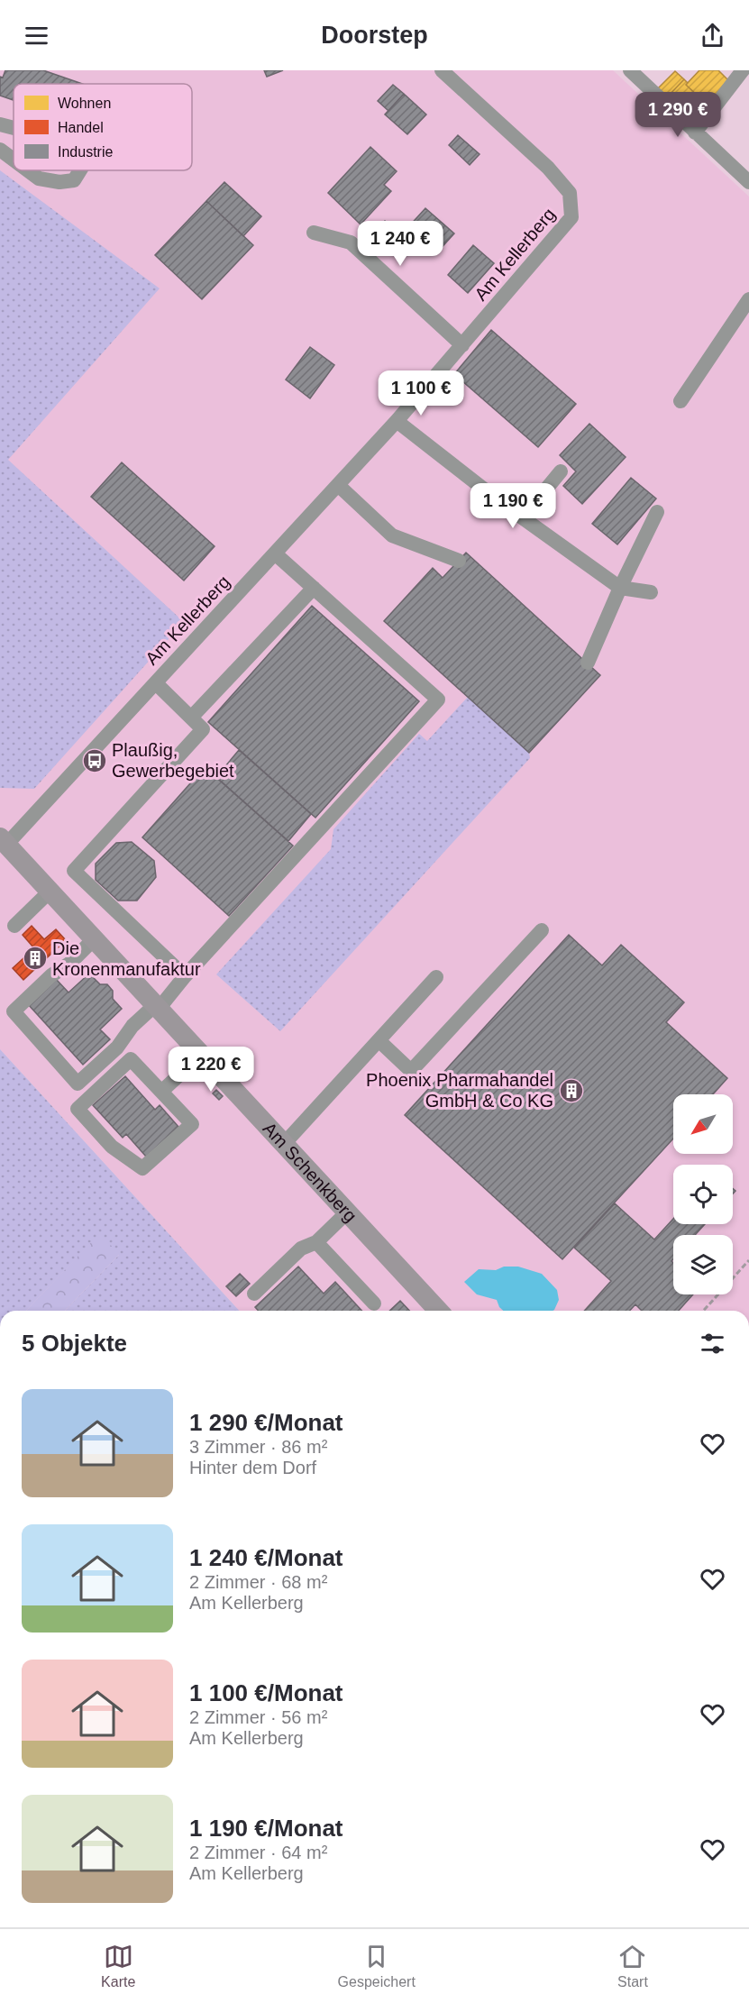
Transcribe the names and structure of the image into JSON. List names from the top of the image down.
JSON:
{
  "streets": {
    "main road": ["Am Schenkberg"],
    "street": ["Am Kellerberg"]
  },
  "crossings": [
    ["Am Kellerberg", "Am Schenkberg"]
  ],
  "places": {
    "bus stop": ["Plaußig, Gewerbegebiet"],
    "building": ["Die Kronenmanufaktur", "Phoenix Pharmahandel GmbH & Co KG"]
  },
  "legend": ["Wohnen", "Handel", "Industrie"],
  "north": "bottom left",
  "page": {
    "header": "Doorstep",
    "price": [
      "1 290 €",
      "1 240 €",
      "1 100 €",
      "1 190 €",
      "1 220 €"
    ],
    "heading": "5 Objekte",
    "list": [
      {
        "name": "1 290 €/Monat",
        "note": "3 Zimmer · 86 m² · Hinter dem Dorf"
      },
      {
        "name": "1 240 €/Monat",
        "note": "2 Zimmer · 68 m² · Am Kellerberg"
      },
      {
        "name": "1 100 €/Monat",
        "note": "2 Zimmer · 56 m² · Am Kellerberg"
      },
      {
        "name": "1 190 €/Monat",
        "note": "2 Zimmer · 64 m² · Am Kellerberg"
      }
    ],
    "tabs": ["Karte", "Gespeichert", "Start"]
  }
}
